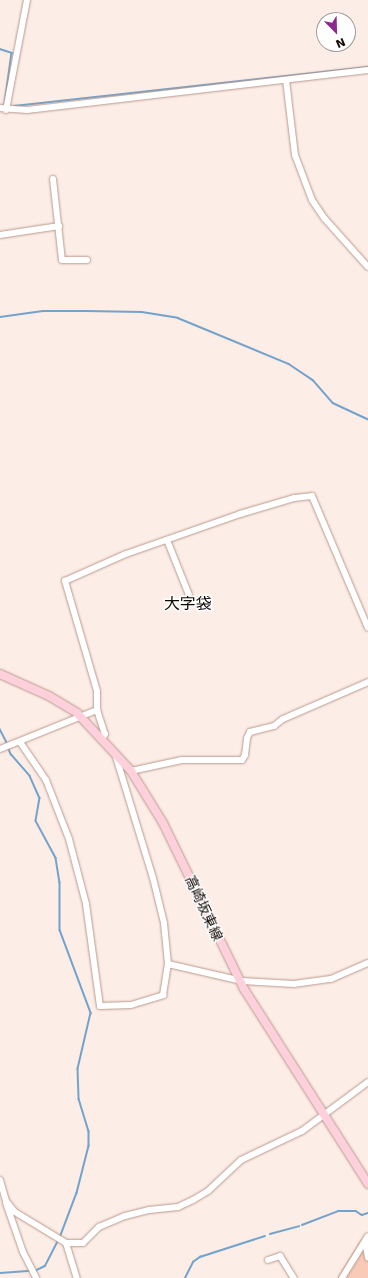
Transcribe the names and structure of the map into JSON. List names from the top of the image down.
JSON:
{
  "streets": {
    "main road": ["高崎坂東線"]
  },
  "districts": ["大字袋"],
  "north": "bottom right"
}
